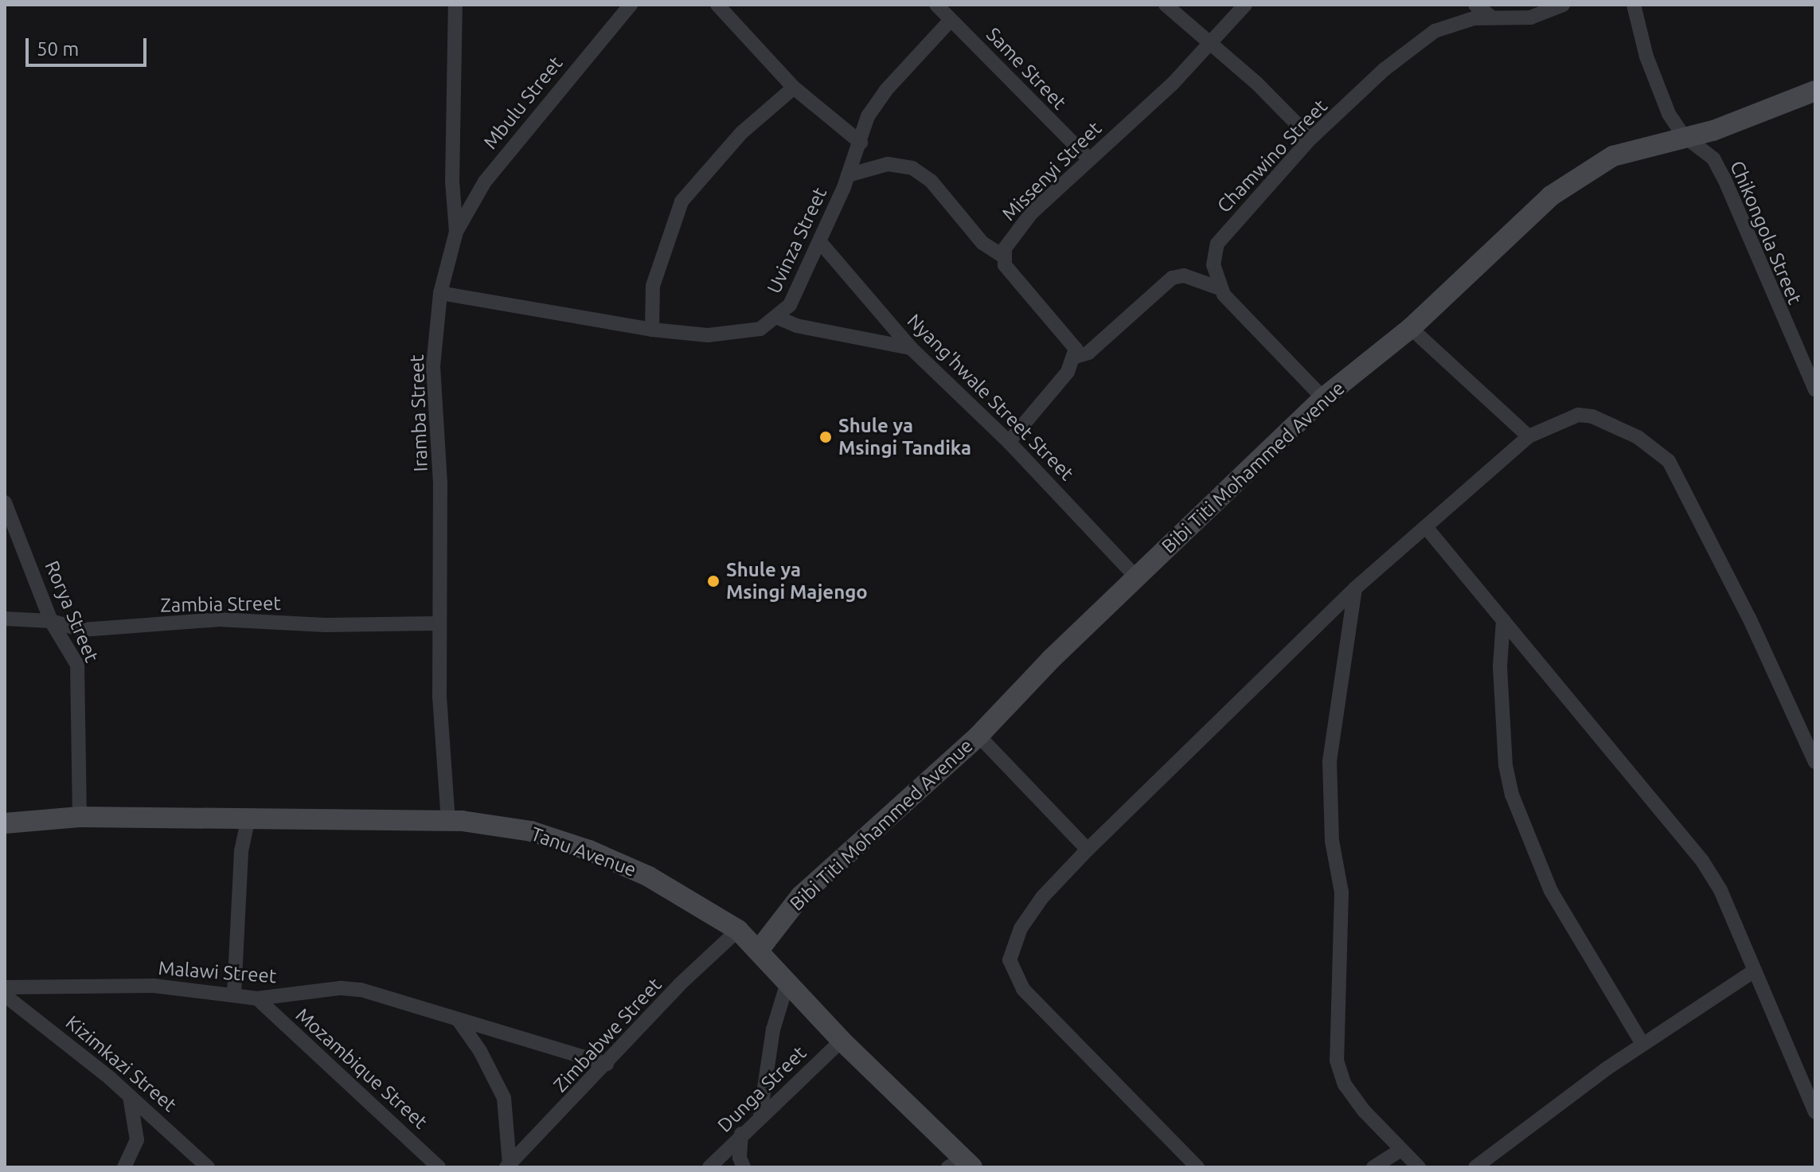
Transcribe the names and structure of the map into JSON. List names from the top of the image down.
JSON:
{
  "streets": {
    "street": [
      "Same Street",
      "Mbulu Street",
      "Chamwino Street",
      "Missenyi Street",
      "Chikongola Street",
      "Uvinza Street",
      "Nyang'hwale Street Street",
      "Iramba Street",
      "Bibi Titi Mohammed Avenue",
      "Zambia Street",
      "Rorya Street",
      "Tanu Avenue",
      "Malawi Street",
      "Zimbabwe Street",
      "Kizimkazi Street",
      "Mozambique Street",
      "Dunga Street"
    ]
  },
  "crossings": [
    ["Same Street", "Missenyi Street"],
    ["Same Street", "Uvinza Street"],
    ["Mbulu Street", "Iramba Street"],
    ["Chikongola Street", "Bibi Titi Mohammed Avenue"],
    ["Uvinza Street", "Nyang'hwale Street Street"],
    ["Uvinza Street", "Iramba Street"],
    ["Nyang'hwale Street Street", "Bibi Titi Mohammed Avenue"],
    ["Iramba Street", "Zambia Street"],
    ["Iramba Street", "Tanu Avenue"],
    ["Bibi Titi Mohammed Avenue", "Tanu Avenue"],
    ["Zambia Street", "Rorya Street"],
    ["Rorya Street", "Tanu Avenue"],
    ["Tanu Avenue", "Zimbabwe Street"],
    ["Tanu Avenue", "Dunga Street"],
    ["Malawi Street", "Zimbabwe Street"],
    ["Malawi Street", "Mozambique Street"]
  ],
  "places": ["Shule ya Msingi Tandika", "Shule ya Msingi Majengo"],
  "scale_bar": "50 m"
}
